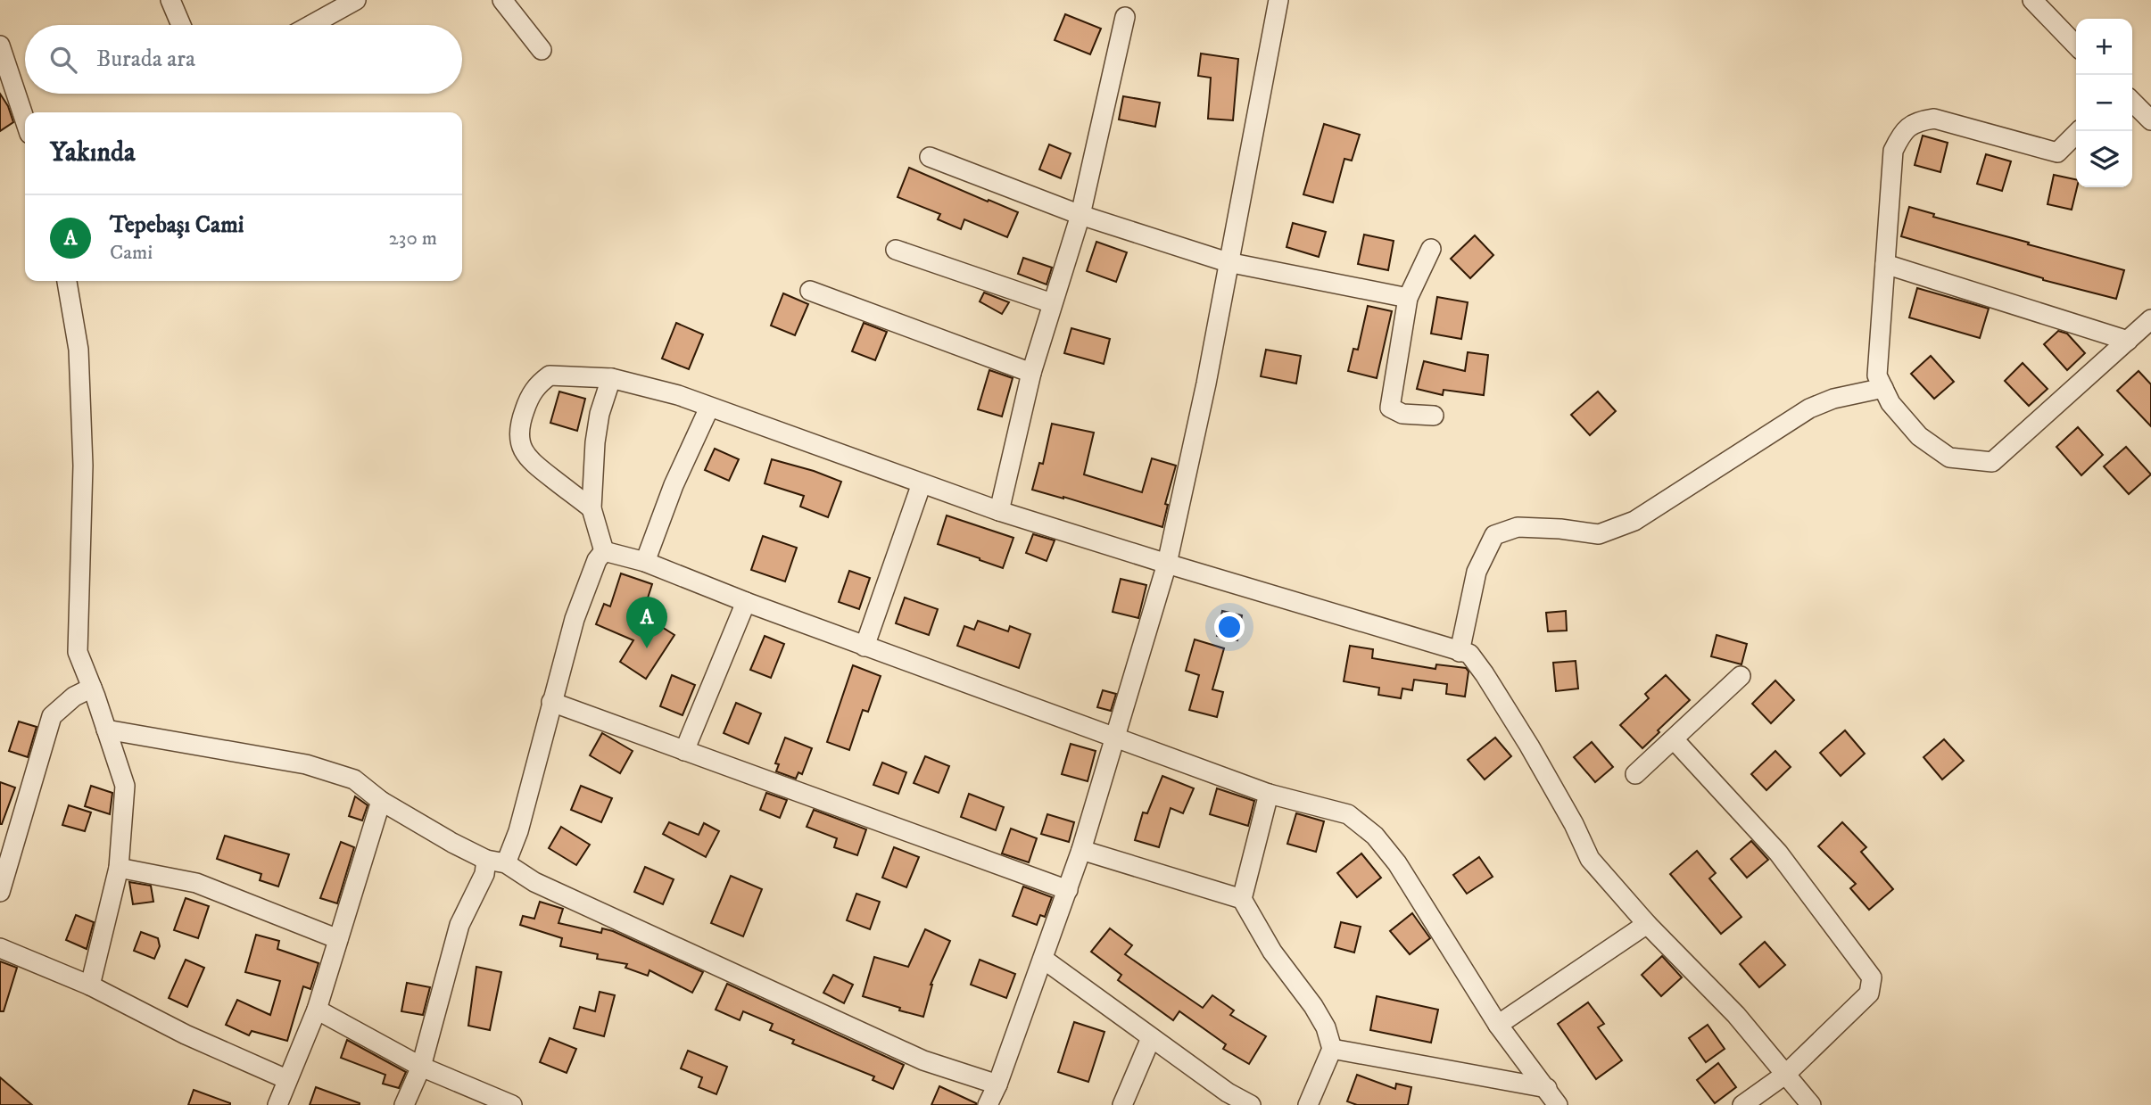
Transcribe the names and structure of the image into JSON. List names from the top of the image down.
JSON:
{
  "page": {
    "map_buttons": ["+", "−"],
    "search": "Burada ara",
    "heading": "Yakında",
    "list": [
      {
        "mark": "A",
        "name": "Tepebaşı Cami",
        "note": "Cami",
        "value": "230 m"
      }
    ],
    "pins": "A"
  }
}
